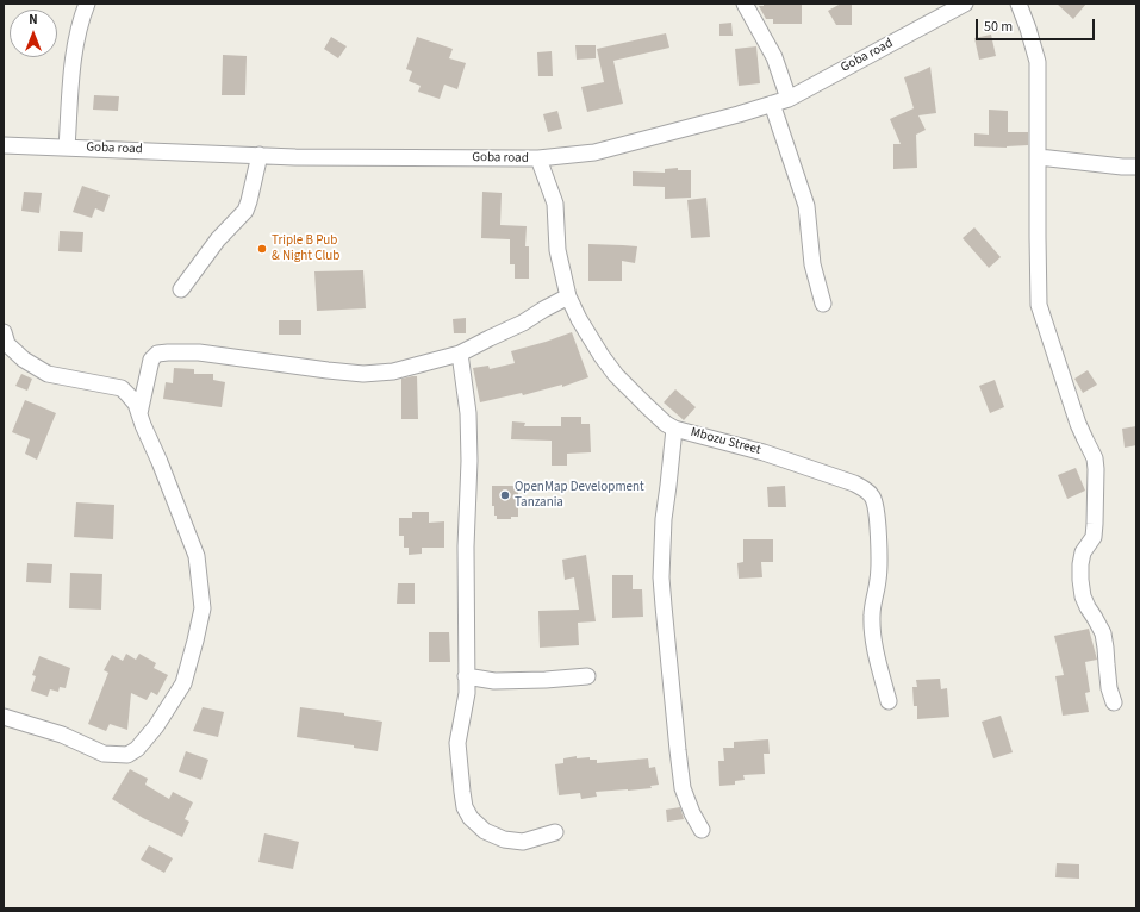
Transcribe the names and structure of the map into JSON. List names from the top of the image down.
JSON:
{
  "streets": {
    "street": ["Goba road", "Mbozu Street"]
  },
  "crossings": [
    ["Goba road", "Mbozu Street"]
  ],
  "places": ["Triple B Pub & Night Club", "OpenMap Development Tanzania"],
  "scale_bar": "50 m",
  "north": "top"
}
